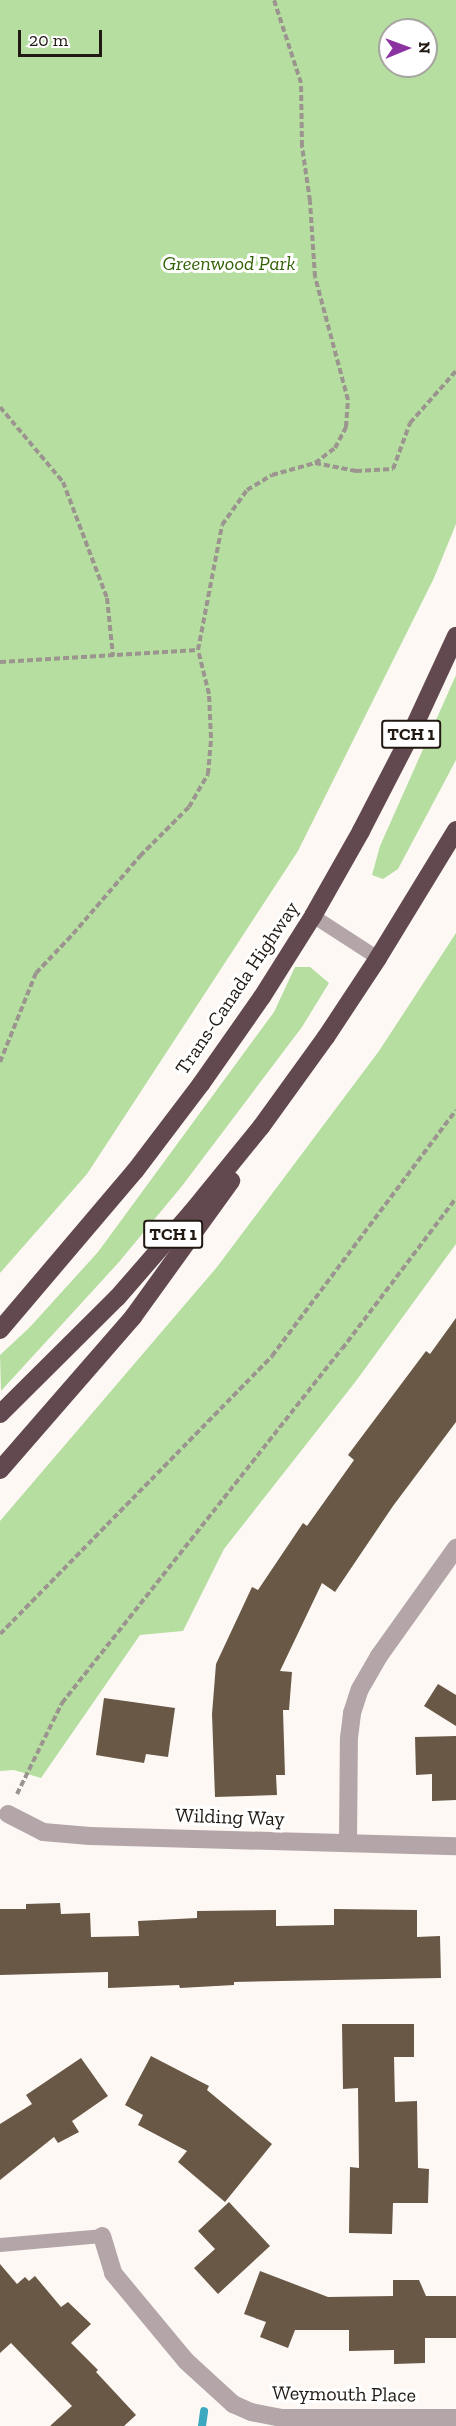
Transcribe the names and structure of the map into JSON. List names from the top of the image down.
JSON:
{
  "streets": {
    "highway": ["TCH 1", "Trans-Canada Highway"],
    "street": ["Wilding Way", "Weymouth Place"]
  },
  "parks": ["Greenwood Park"],
  "scale_bar": "20 m",
  "north": "right"
}
